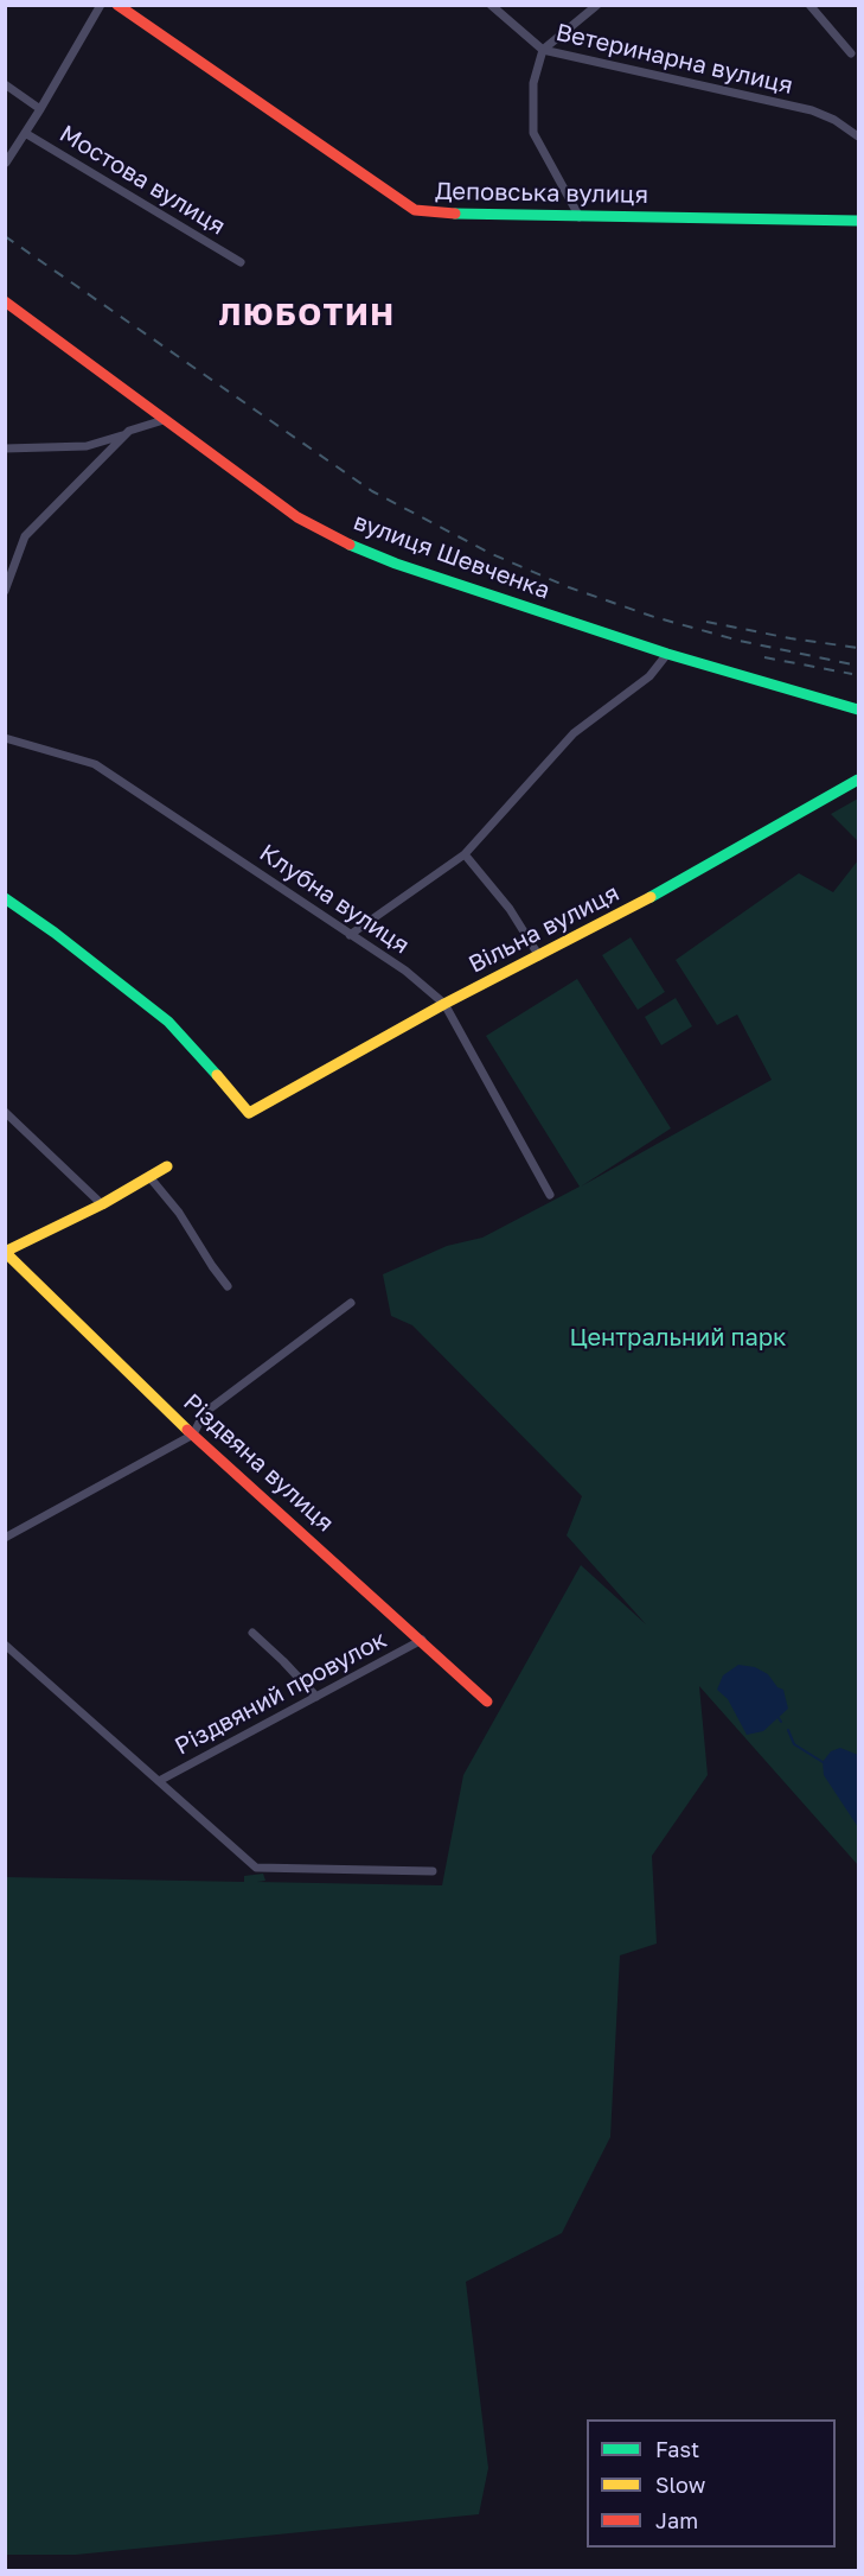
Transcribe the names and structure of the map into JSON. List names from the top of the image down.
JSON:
{
  "streets": {
    "street": [
      "Ветеринарна вулиця",
      "Мостова вулиця",
      "Деповська вулиця",
      "вулиця Шевченка",
      "Клубна вулиця",
      "Вільна вулиця",
      "Різдвяна вулиця",
      "Різдвяний провулок"
    ]
  },
  "crossings": [
    ["Клубна вулиця", "Вільна вулиця"],
    ["Різдвяна вулиця", "Різдвяний провулок"]
  ],
  "districts": ["ЛЮБОТИН"],
  "parks": ["Центральний парк"],
  "legend": ["Fast", "Slow", "Jam"]
}
